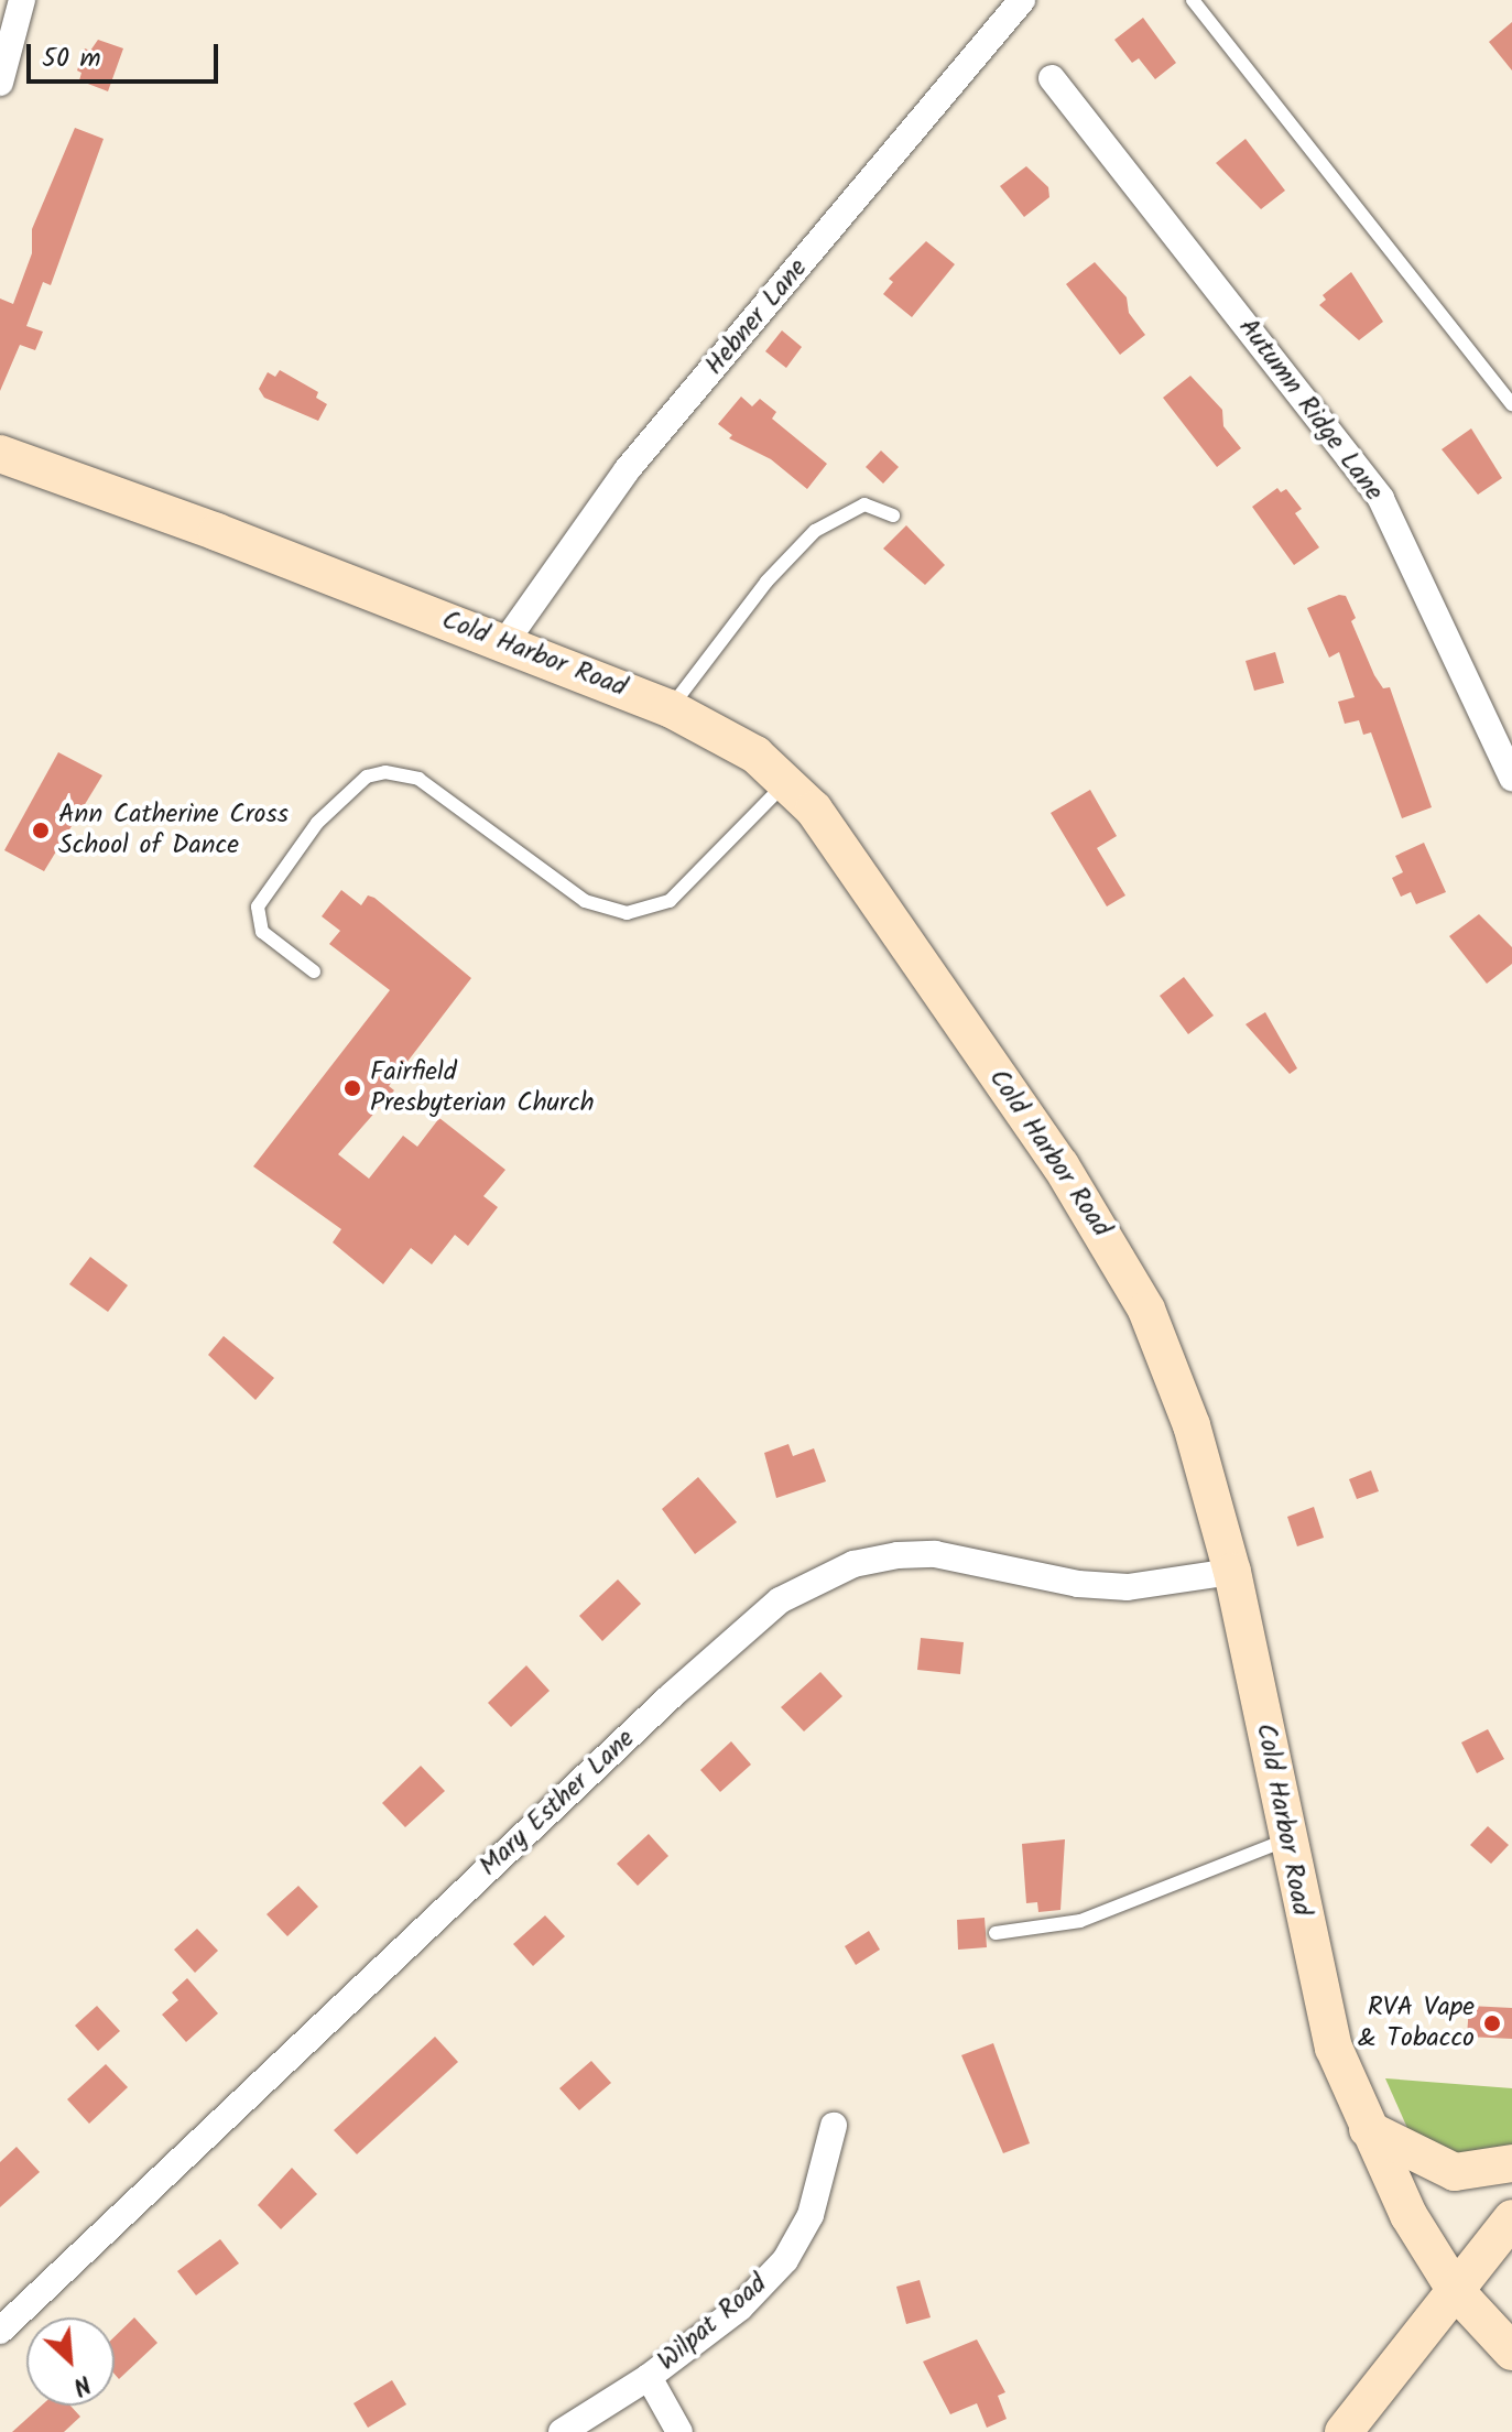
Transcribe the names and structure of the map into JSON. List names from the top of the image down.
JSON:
{
  "streets": {
    "main road": ["Cold Harbor Road"],
    "street": [
      "Hebner Lane",
      "Autumn Ridge Lane",
      "Mary Esther Lane",
      "Wilpat Road"
    ]
  },
  "crossings": [
    ["Hebner Lane", "Cold Harbor Road"],
    ["Cold Harbor Road", "Mary Esther Lane"]
  ],
  "places": ["Ann Catherine Cross School of Dance", "Fairfield Presbyterian Church", "RVA Vape & Tobacco"],
  "scale_bar": "50 m",
  "north": "bottom right"
}
